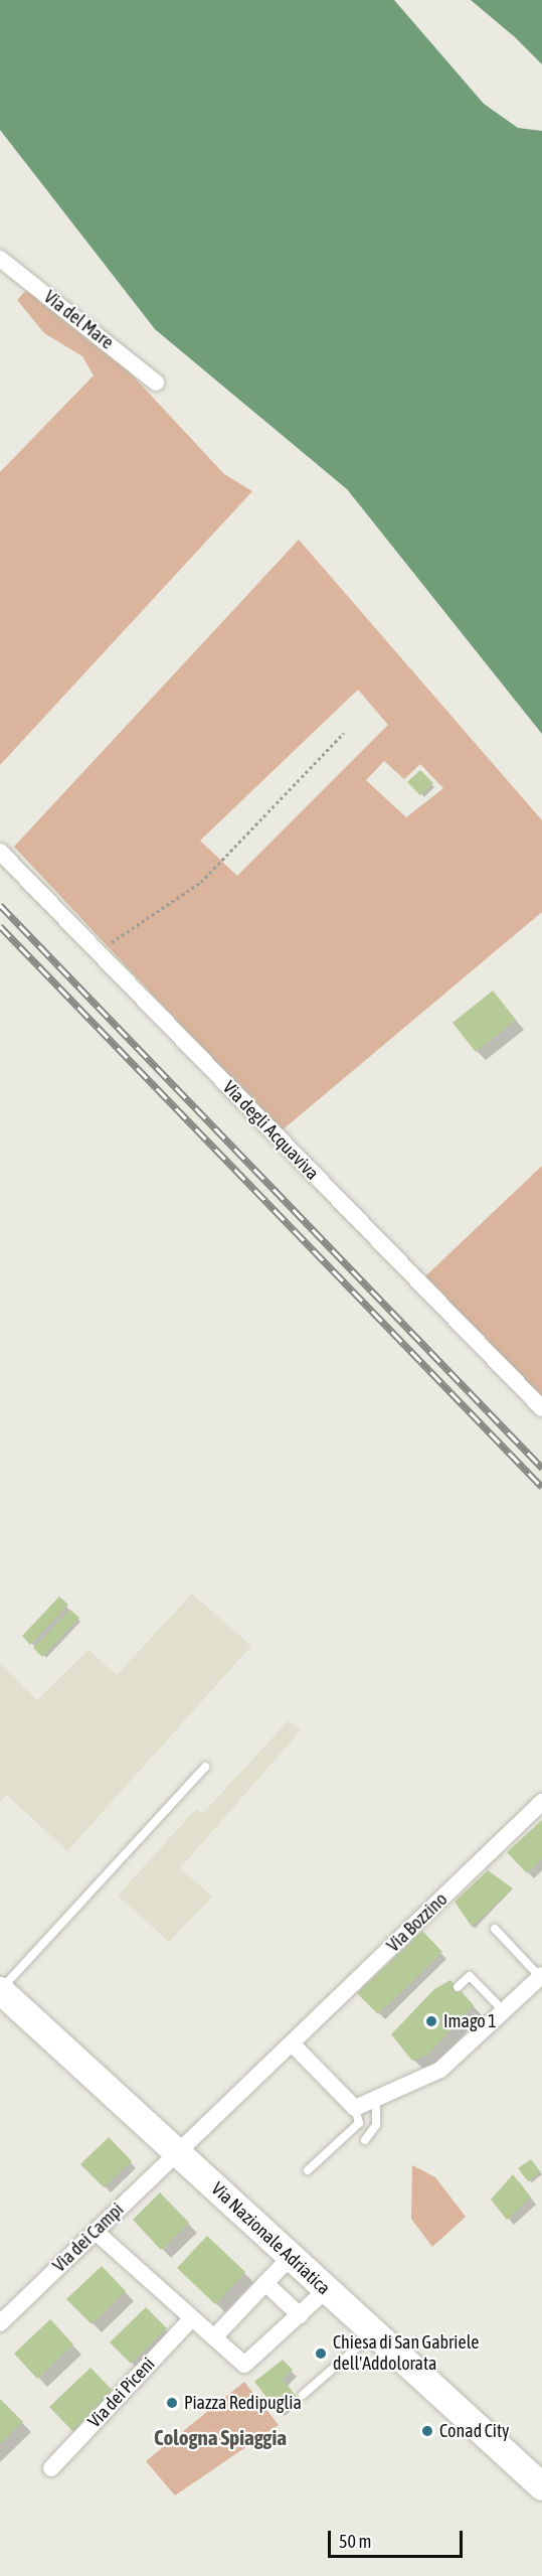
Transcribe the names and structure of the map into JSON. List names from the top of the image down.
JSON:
{
  "streets": {
    "main road": ["Via Nazionale Adriatica"],
    "street": [
      "Via del Mare",
      "Via degli Acquaviva",
      "Via Bozzino",
      "Via dei Campi",
      "Via dei Piceni"
    ]
  },
  "crossings": [
    ["Via Bozzino", "Via dei Campi"],
    ["Via Bozzino", "Via Nazionale Adriatica"],
    ["Via dei Campi", "Via Nazionale Adriatica"]
  ],
  "districts": ["Cologna Spiaggia"],
  "places": [
    "Imago 1",
    "Chiesa di San Gabriele dell'Addolorata",
    "Piazza Redipuglia",
    "Conad City"
  ],
  "scale_bar": "50 m"
}
